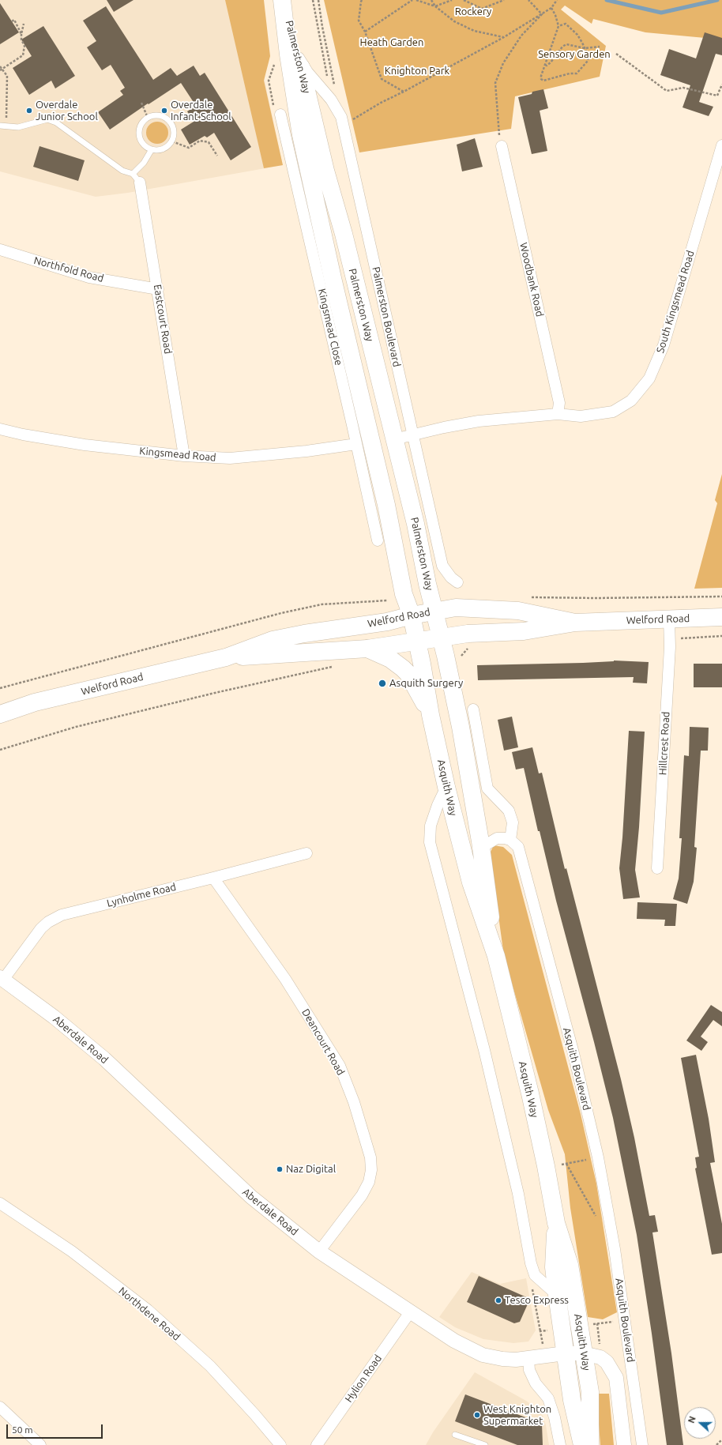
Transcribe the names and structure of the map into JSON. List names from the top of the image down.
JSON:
{
  "streets": {
    "main road": ["Palmerston Way", "Welford Road", "Asquith Way"],
    "street": [
      "Northfold Road",
      "Woodbank Road",
      "South Kingsmead Road",
      "Palmerston Boulevard",
      "Eastcourt Road",
      "Kingsmead Close",
      "Kingsmead Road",
      "Hillcrest Road",
      "Lynholme Road",
      "Aberdale Road",
      "Deancourt Road",
      "Asquith Boulevard",
      "Northdene Road",
      "Hylion Road"
    ]
  },
  "crossings": [
    ["Palmerston Way", "South Kingsmead Road"],
    ["Palmerston Way", "Palmerston Boulevard"],
    ["Palmerston Way", "Welford Road"],
    ["Palmerston Way", "Asquith Way"],
    ["Northfold Road", "Eastcourt Road"],
    ["Woodbank Road", "South Kingsmead Road"],
    ["South Kingsmead Road", "Palmerston Boulevard"],
    ["Eastcourt Road", "Kingsmead Road"],
    ["Kingsmead Close", "Kingsmead Road"],
    ["Welford Road", "Hillcrest Road"],
    ["Welford Road", "Asquith Way"],
    ["Asquith Way", "Aberdale Road"],
    ["Lynholme Road", "Aberdale Road"],
    ["Lynholme Road", "Deancourt Road"],
    ["Aberdale Road", "Deancourt Road"],
    ["Aberdale Road", "Hylion Road"]
  ],
  "parks": [
    "Rockery",
    "Heath Garden",
    "Sensory Garden",
    "Knighton Park"
  ],
  "places": [
    "Overdale Junior School",
    "Overdale Infant School",
    "Asquith Surgery",
    "Naz Digital",
    "Tesco Express",
    "West Knighton Supermarket"
  ],
  "scale_bar": "50 m",
  "north": "left"
}
